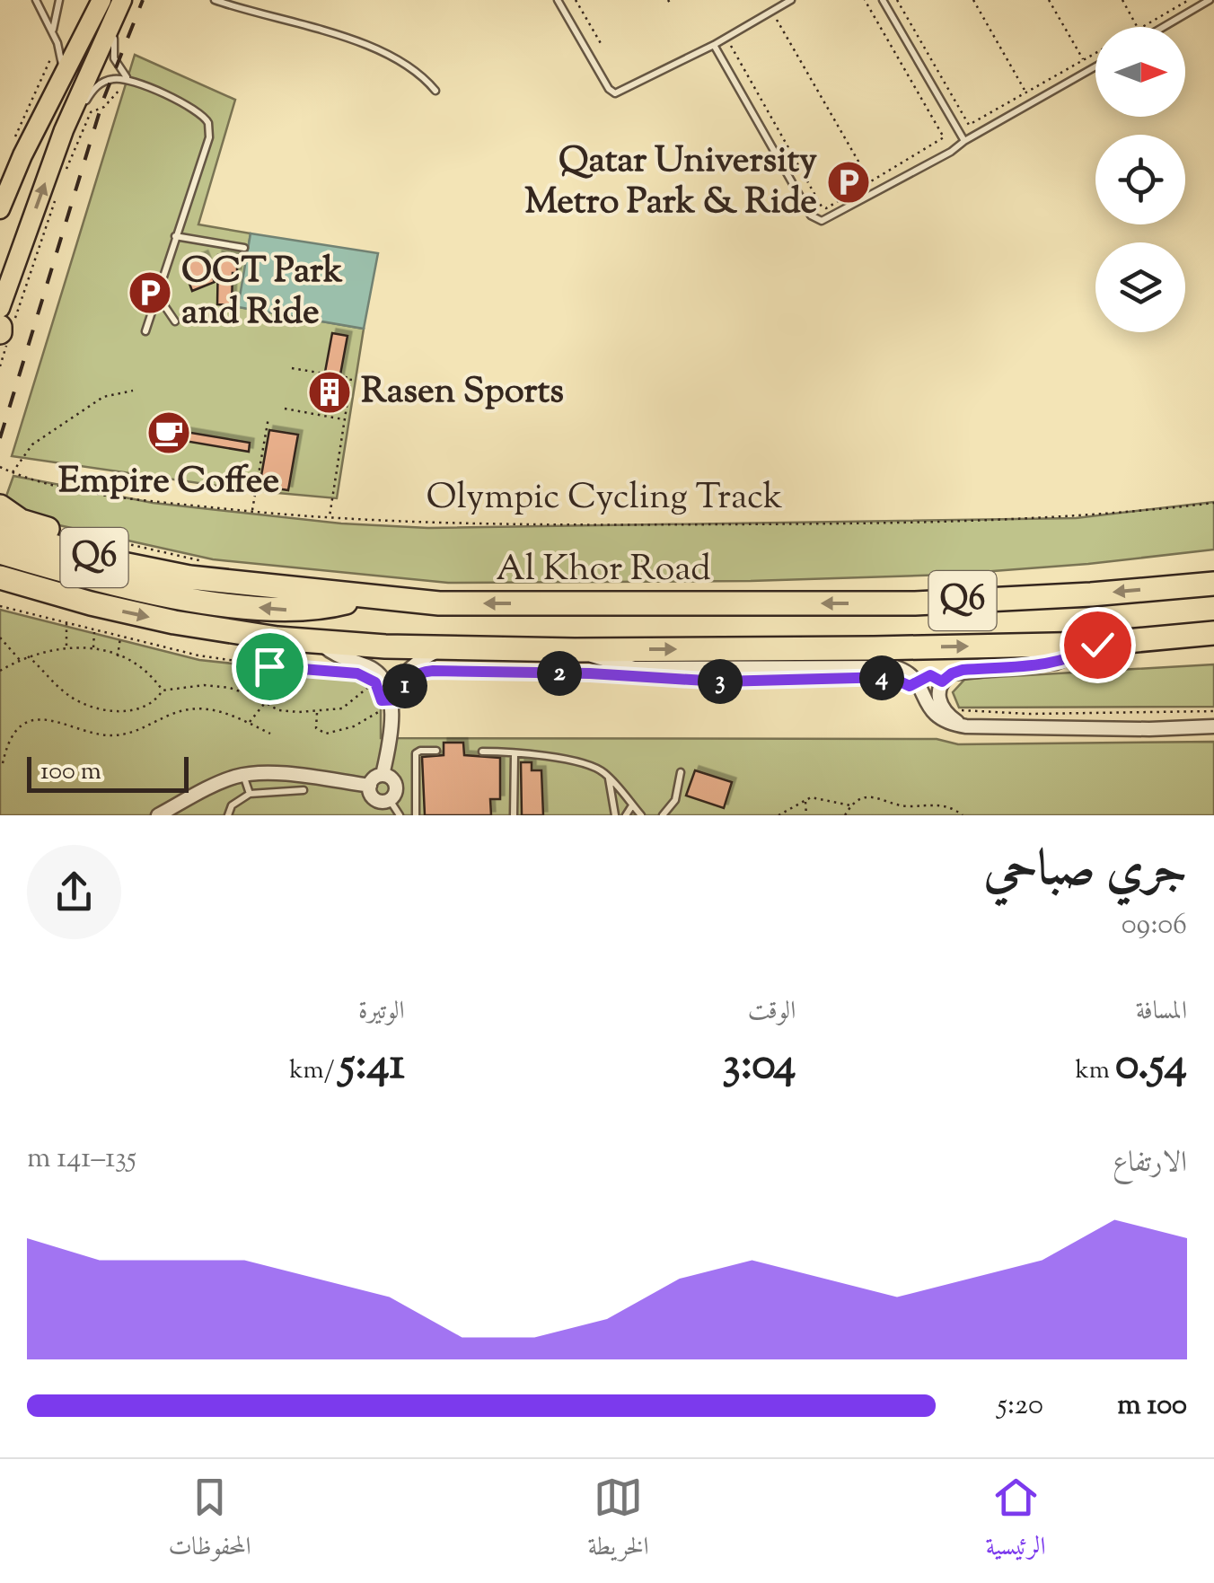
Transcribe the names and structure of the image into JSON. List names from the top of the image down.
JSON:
{
  "streets": {
    "highway": ["Q6", "Al Khor Road"],
    "path": ["Olympic Cycling Track"]
  },
  "places": {
    "parking": ["Qatar University Metro Park & Ride", "OCT Park and Ride"],
    "building": ["Rasen Sports"],
    "cafe": ["Empire Coffee"]
  },
  "scale_bar": "100 m",
  "north": "right",
  "page": {
    "pins": [
      "2",
      "4",
      "3",
      "1"
    ],
    "scale": "100 m",
    "heading": ["جري صباحي", "09:06"],
    "stats": [
      ["المسافة", "0.54 km"],
      ["الوقت", "3:04"],
      ["الوتيرة", "5:41 /km"]
    ],
    "chart": ["الارتفاع", "135–141 m"],
    "list": [
      {
        "name": "100 m",
        "note": "5:20"
      }
    ],
    "tabs": ["الرئيسية", "الخريطة", "المحفوظات"]
  }
}
